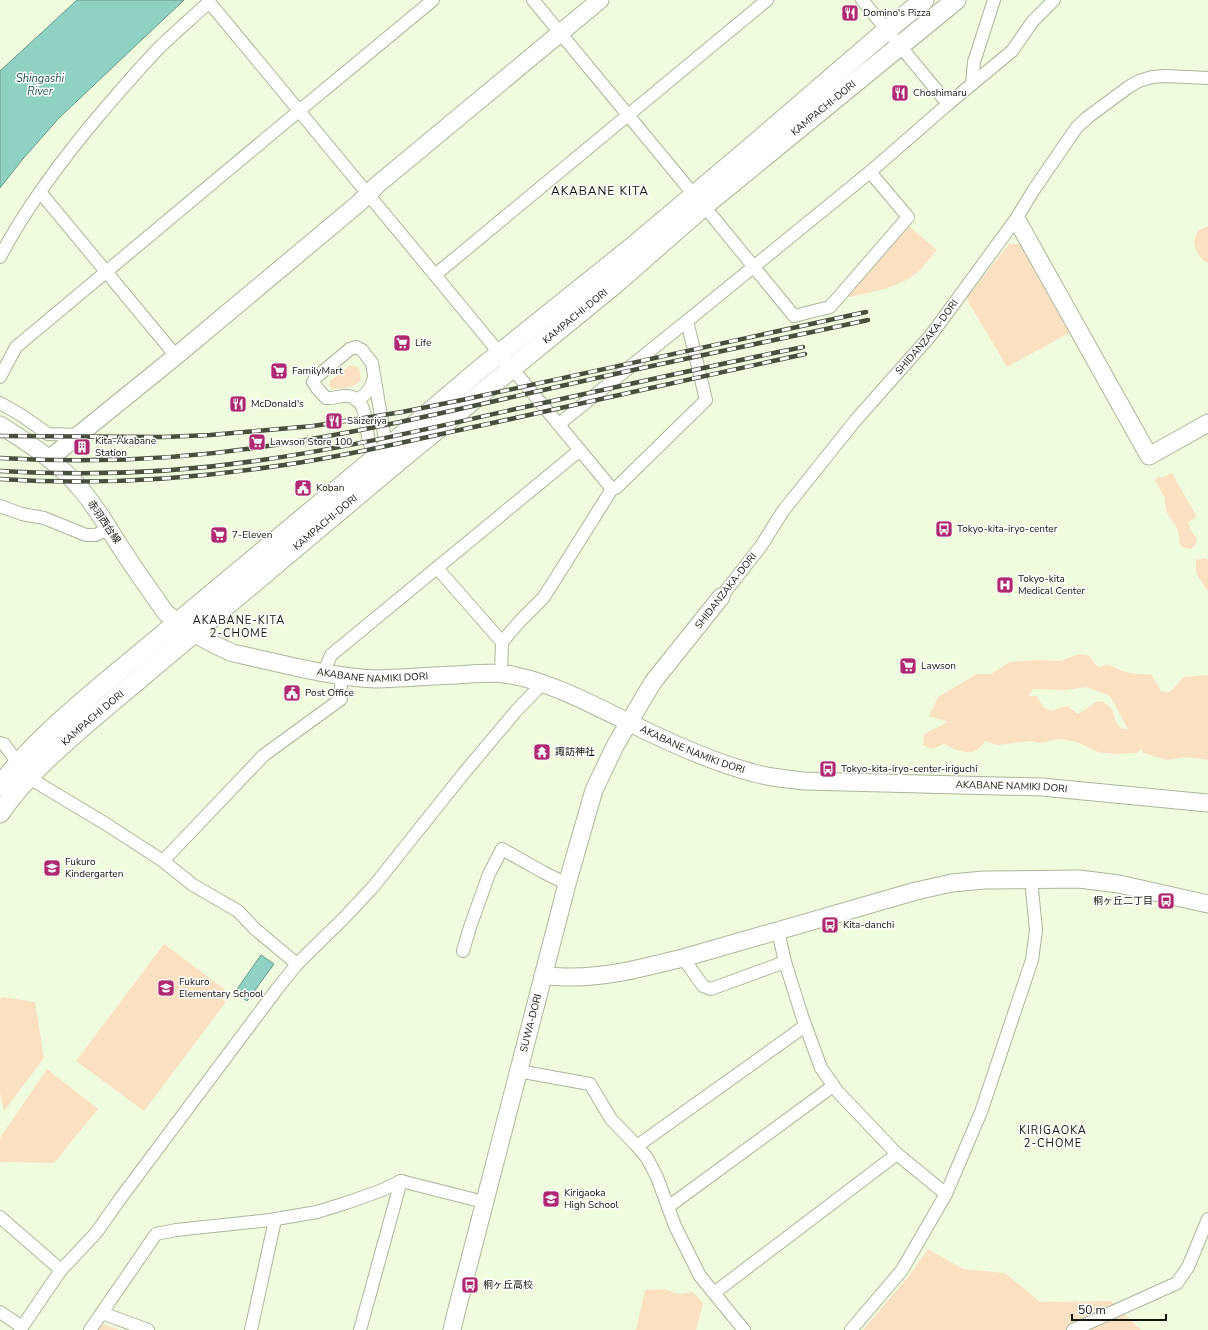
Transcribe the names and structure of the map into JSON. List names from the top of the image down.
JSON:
{
  "streets": {
    "main road": ["KAMPACHI-DORI", "KAMPACHI DORI"],
    "street": [
      "SHIDANZAKA-DORI",
      "赤羽西台線",
      "AKABANE NAMIKI DORI",
      "SUWA-DORI"
    ]
  },
  "crossings": [
    ["KAMPACHI-DORI", "赤羽西台線"],
    ["KAMPACHI-DORI", "AKABANE NAMIKI DORI"],
    ["KAMPACHI-DORI", "KAMPACHI DORI"],
    ["SHIDANZAKA-DORI", "AKABANE NAMIKI DORI"],
    ["SHIDANZAKA-DORI", "SUWA-DORI"],
    ["赤羽西台線", "AKABANE NAMIKI DORI"],
    ["赤羽西台線", "KAMPACHI DORI"],
    ["AKABANE NAMIKI DORI", "KAMPACHI DORI"],
    ["AKABANE NAMIKI DORI", "SUWA-DORI"]
  ],
  "districts": ["AKABANE KITA", "AKABANE-KITA 2-CHOME", "KIRIGAOKA 2-CHOME"],
  "water": ["Shingashi River"],
  "places": {
    "restaurant": [
      "Domino's Pizza",
      "Choshimaru",
      "McDonald's",
      "Saizeriya"
    ],
    "supermarket": [
      "Life",
      "FamilyMart",
      "Lawson Store 100",
      "7-Eleven",
      "Lawson"
    ],
    "building": ["Kita-Akabane Station"],
    "public building": ["Koban", "Post Office"],
    "bus stop": [
      "Tokyo-kita-iryo-center",
      "Tokyo-kita-iryo-center-iriguchi",
      "桐ヶ丘二丁目",
      "Kita-danchi",
      "桐ヶ丘高校"
    ],
    "hospital": ["Tokyo-kita Medical Center"],
    "temple": ["諏訪神社"],
    "school or university": ["Fukuro Kindergarten", "Fukuro Elementary School", "Kirigaoka High School"]
  },
  "scale_bar": "50 m"
}
